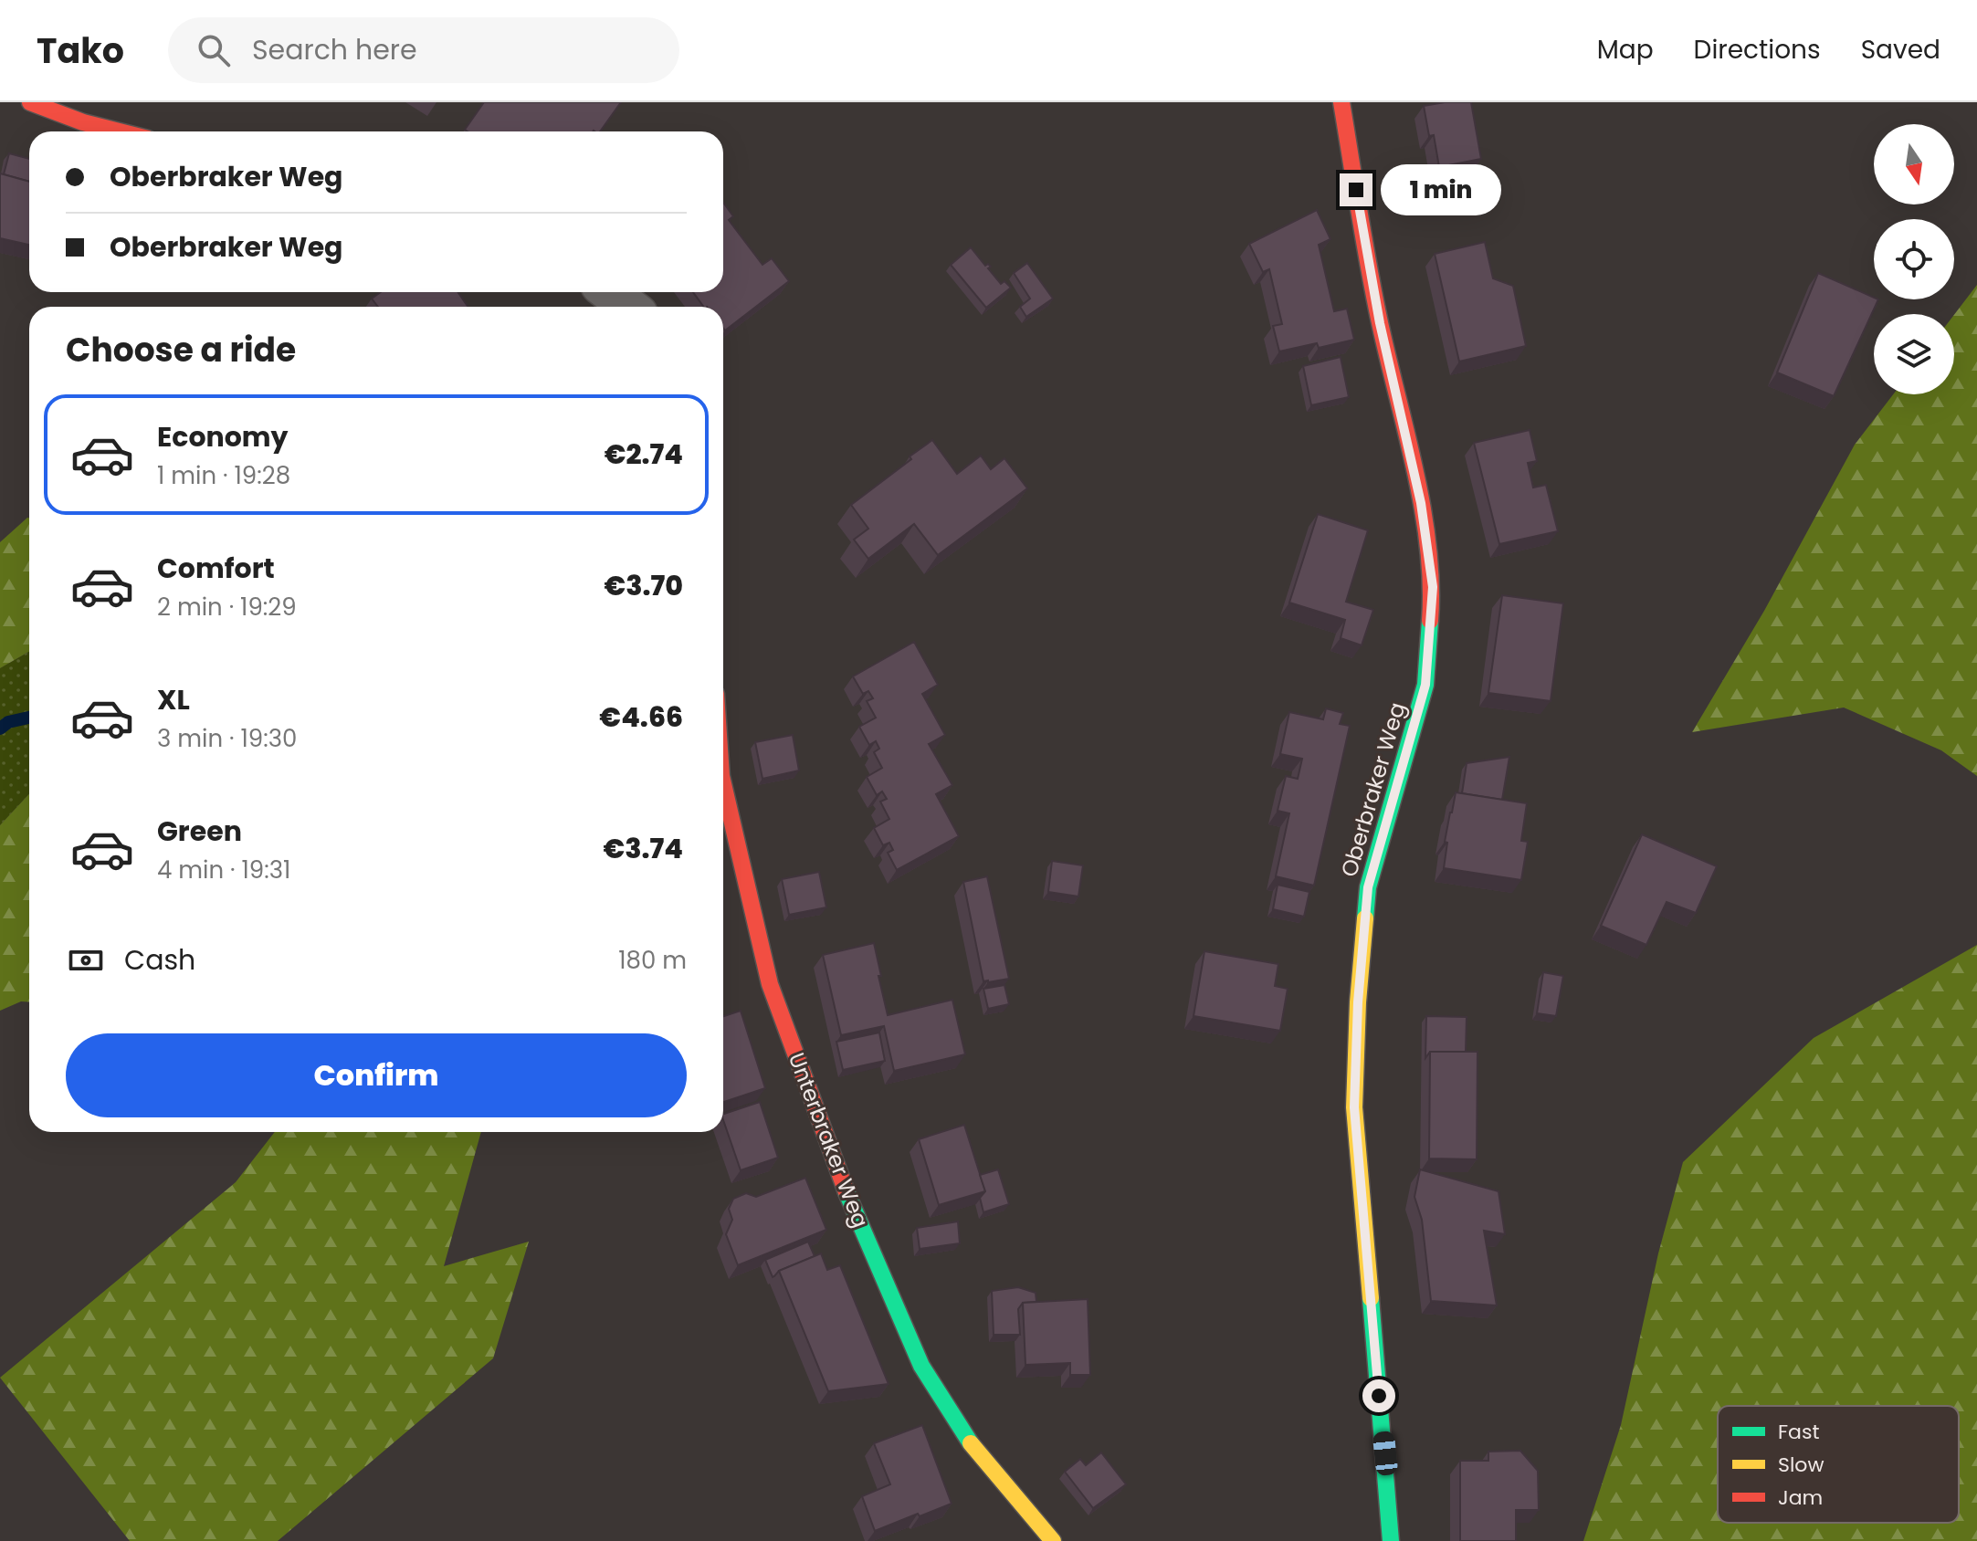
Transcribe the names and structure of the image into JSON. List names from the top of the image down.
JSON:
{
  "streets": {
    "street": ["Oberbraker Weg", "Unterbraker Weg"]
  },
  "legend": ["Fast", "Slow", "Jam"],
  "north": "bottom",
  "page": {
    "header": "Tako",
    "search": "Search here",
    "nav": ["Map", "Directions", "Saved"],
    "banner": ["Oberbraker Weg", "Oberbraker Weg"],
    "bubble": "1 min",
    "heading": "Choose a ride",
    "list": [
      {
        "name": "Economy",
        "note": "1 min · 19:28",
        "value": "€2.74"
      },
      {
        "name": "Comfort",
        "note": "2 min · 19:29",
        "value": "€3.70"
      },
      {
        "name": "XL",
        "note": "3 min · 19:30",
        "value": "€4.66"
      },
      {
        "name": "Green",
        "note": "4 min · 19:31",
        "value": "€3.74"
      }
    ],
    "pay": ["Cash", "180 m"],
    "buttons": "Confirm"
  }
}
